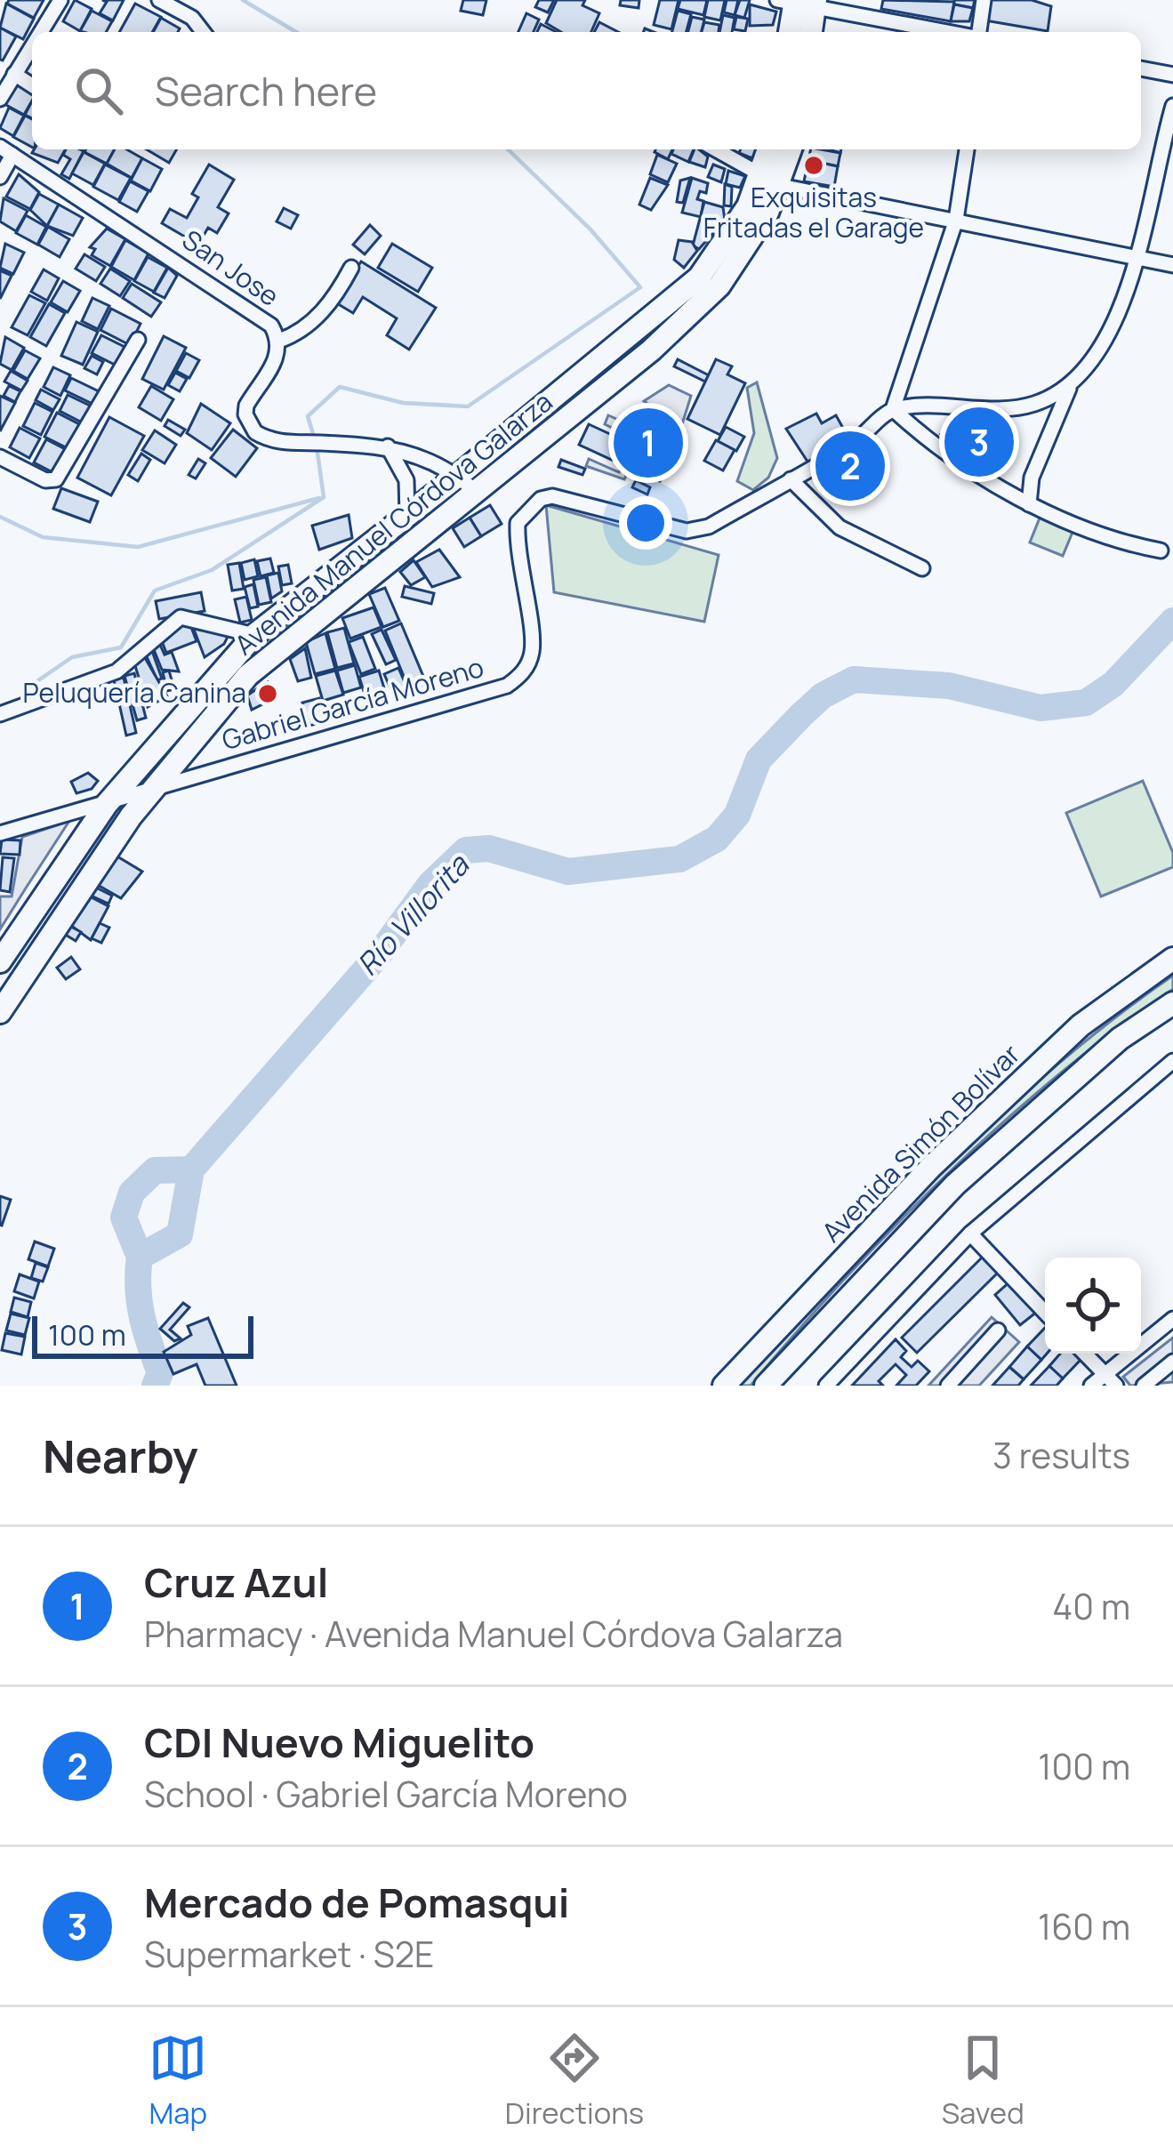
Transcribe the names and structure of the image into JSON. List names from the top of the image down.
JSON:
{
  "streets": {
    "main road": ["Avenida Manuel Córdova Galarza", "Avenida Simón Bolívar"],
    "street": ["San Jose", "Gabriel García Moreno"]
  },
  "crossings": [
    ["San Jose", "Avenida Manuel Córdova Galarza"],
    ["Avenida Manuel Córdova Galarza", "Gabriel García Moreno"]
  ],
  "water": ["Río Villorita"],
  "places": ["Exquisitas Fritadas el Garage", "Peluquería Canina"],
  "scale_bar": "100 m",
  "page": {
    "search": "Search here",
    "pins": ["3", "1", "2"],
    "scale": "100 m",
    "heading": ["Nearby", "3 results"],
    "list": [
      {
        "mark": "1",
        "name": "Cruz Azul",
        "note": "Pharmacy · Avenida Manuel Córdova Galarza",
        "value": "40 m"
      },
      {
        "mark": "2",
        "name": "CDI Nuevo Miguelito",
        "note": "School · Gabriel García Moreno",
        "value": "100 m"
      },
      {
        "mark": "3",
        "name": "Mercado de Pomasqui",
        "note": "Supermarket · S2E",
        "value": "160 m"
      }
    ],
    "nav": ["Map", "Directions", "Saved"]
  }
}
